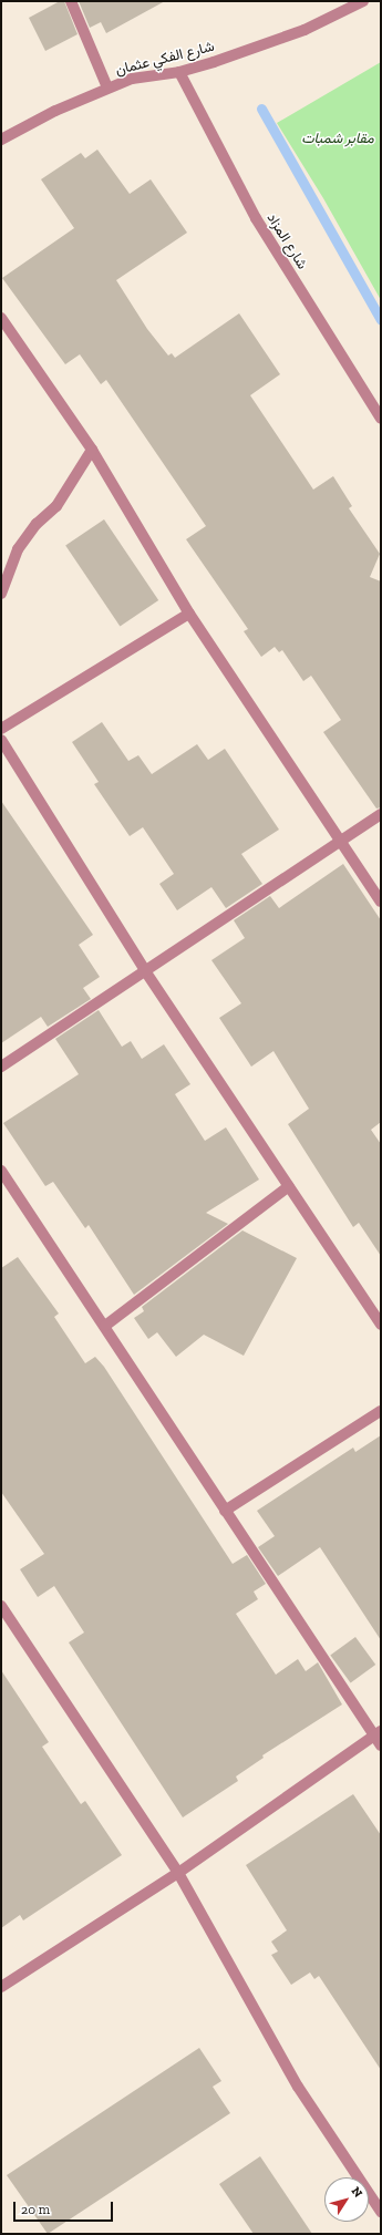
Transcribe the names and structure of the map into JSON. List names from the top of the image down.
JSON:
{
  "streets": {
    "street": ["شارع الفكي عثمان", "شارع المزاد"]
  },
  "crossings": [
    ["شارع الفكي عثمان", "شارع المزاد"]
  ],
  "parks": ["مقابر شمبات"],
  "scale_bar": "20 m",
  "north": "top right"
}
